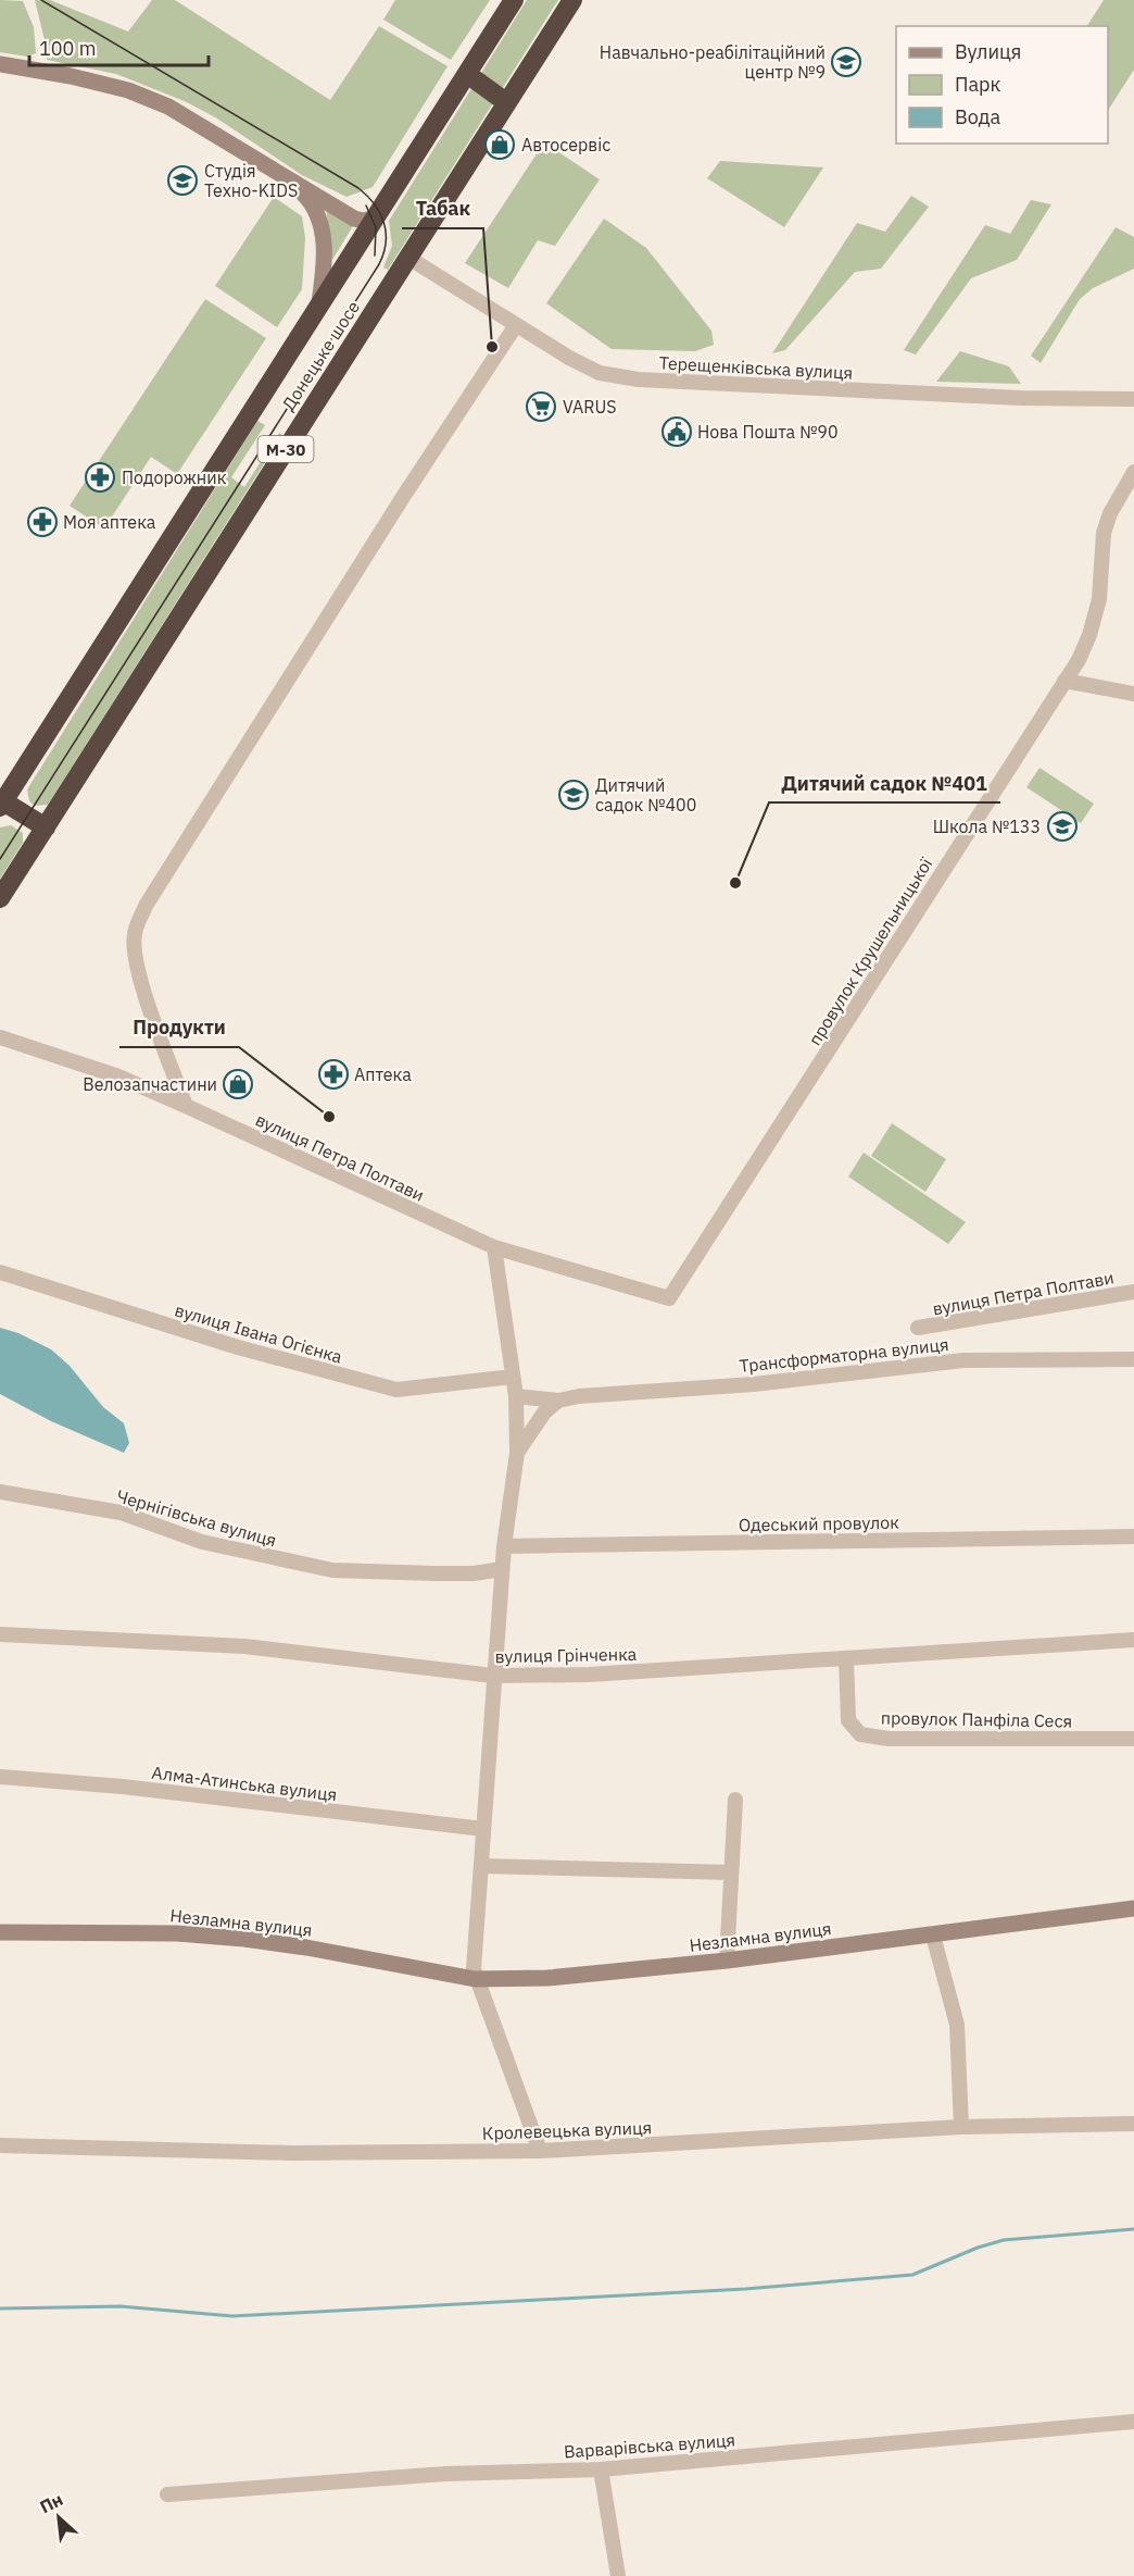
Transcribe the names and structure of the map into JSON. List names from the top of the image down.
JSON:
{
  "streets": {
    "highway": ["Донецьке шосе", "М-30"],
    "street": [
      "Терещенківська вулиця",
      "провулок Крушельницької",
      "вулиця Петра Полтави",
      "вулиця Івана Огієнка",
      "Трансформаторна вулиця",
      "Чернігівська вулиця",
      "Одеський провулок",
      "вулиця Грінченка",
      "провулок Панфіла Сеся",
      "Алма-Атинська вулиця",
      "Незламна вулиця",
      "Кролевецька вулиця",
      "Варварівська вулиця"
    ]
  },
  "crossings": [
    ["Донецьке шосе", "Терещенківська вулиця"],
    ["провулок Крушельницької", "вулиця Петра Полтави"],
    ["вулиця Грінченка", "провулок Панфіла Сеся"]
  ],
  "places": {
    "school or university": [
      "Навчально-реабілітаційний центр №9",
      "Студія Техно-KIDS",
      "Дитячий садок №400",
      "Школа №133"
    ],
    "shop": ["Автосервіс", "Велозапчастини"],
    "other": ["Табак", "Дитячий садок №401", "Продукти"],
    "supermarket": ["VARUS"],
    "public building": ["Нова Пошта №90"],
    "pharmacy": ["Подорожник", "Моя аптека", "Аптека"]
  },
  "legend": ["Вулиця", "Парк", "Вода"],
  "scale_bar": "100 m",
  "north": "top left"
}
